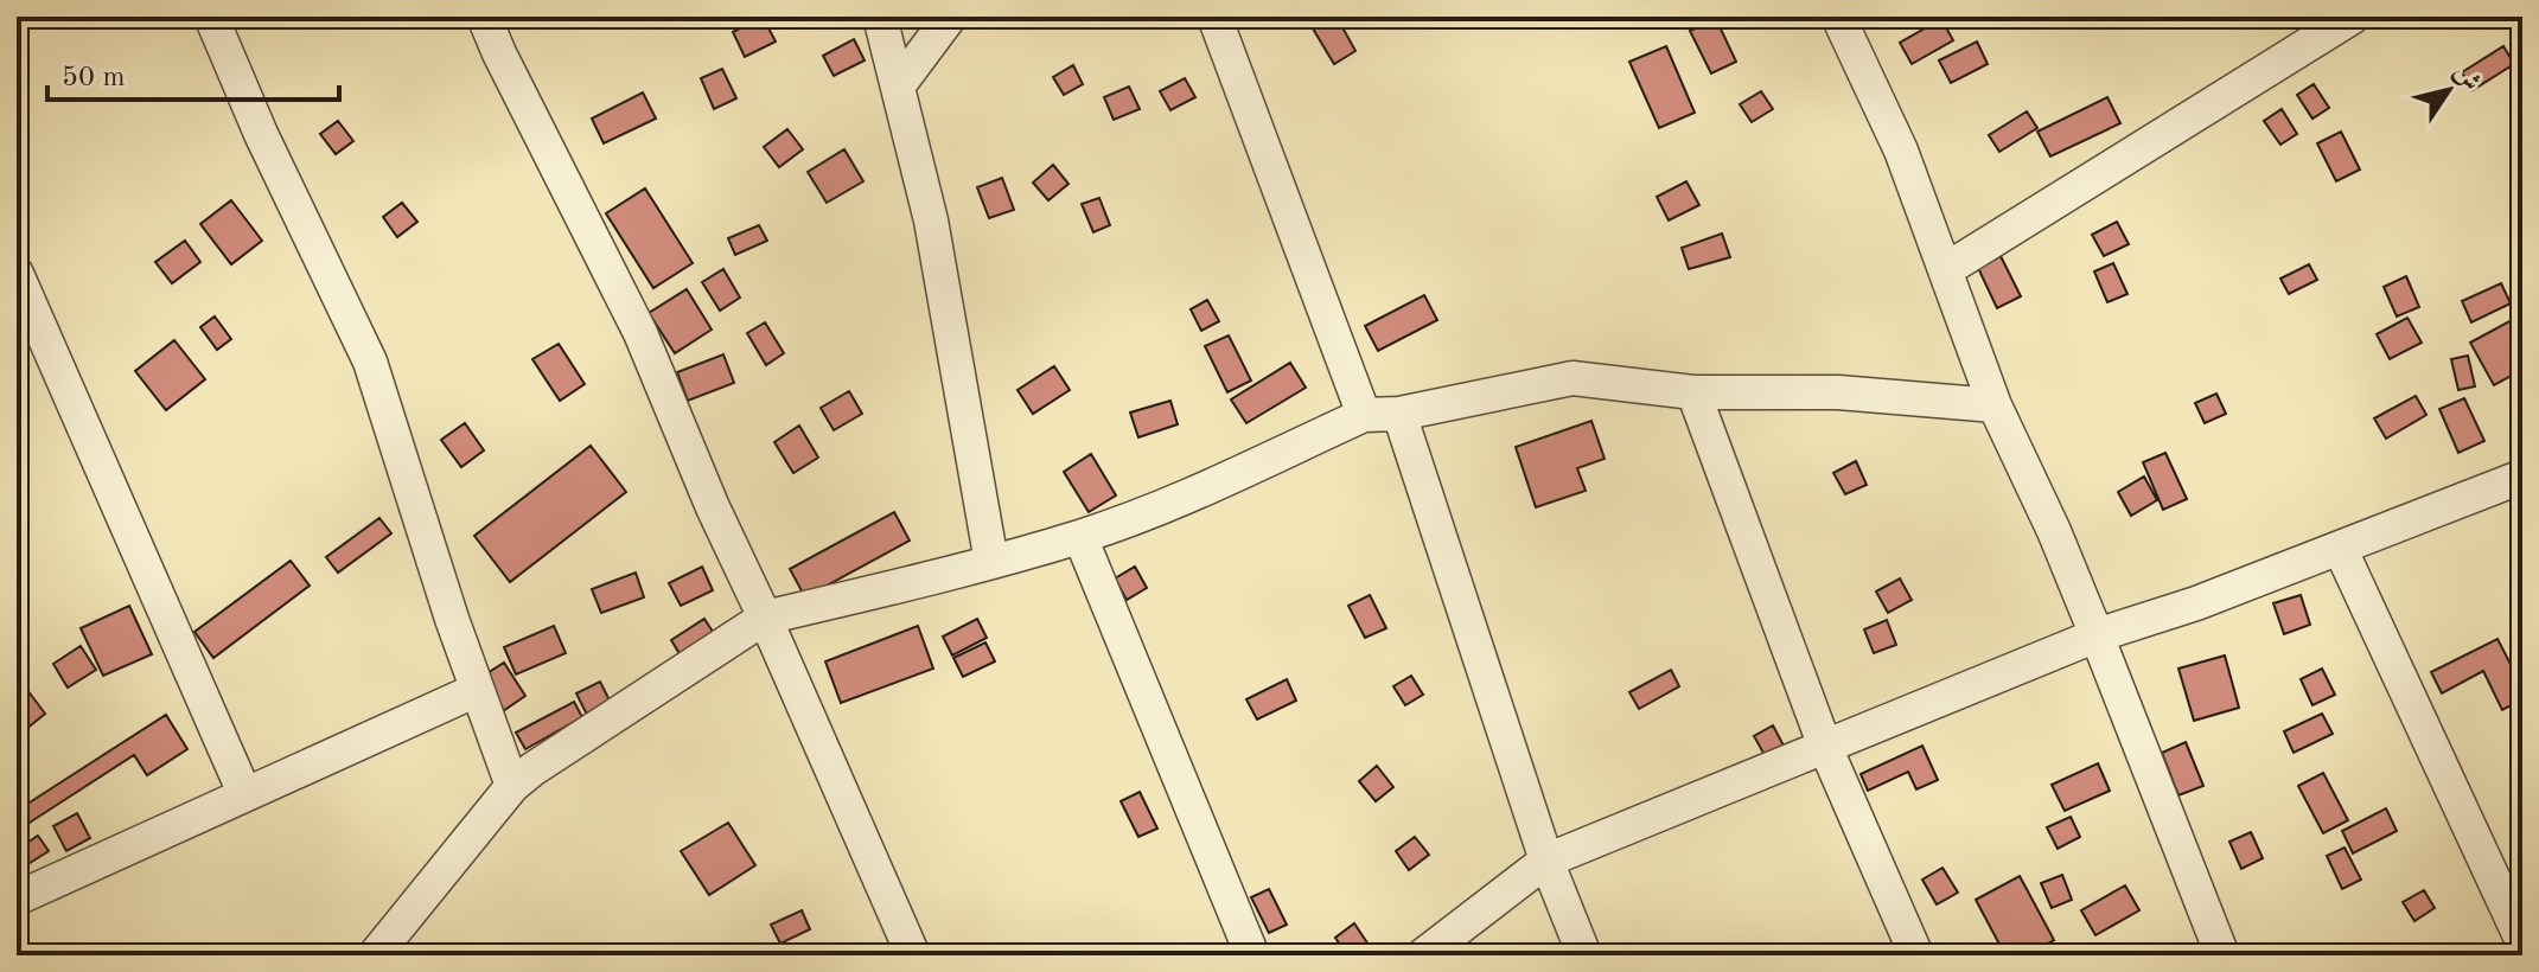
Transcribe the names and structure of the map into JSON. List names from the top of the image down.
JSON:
{
  "scale_bar": "50 m",
  "north": "top right"
}
